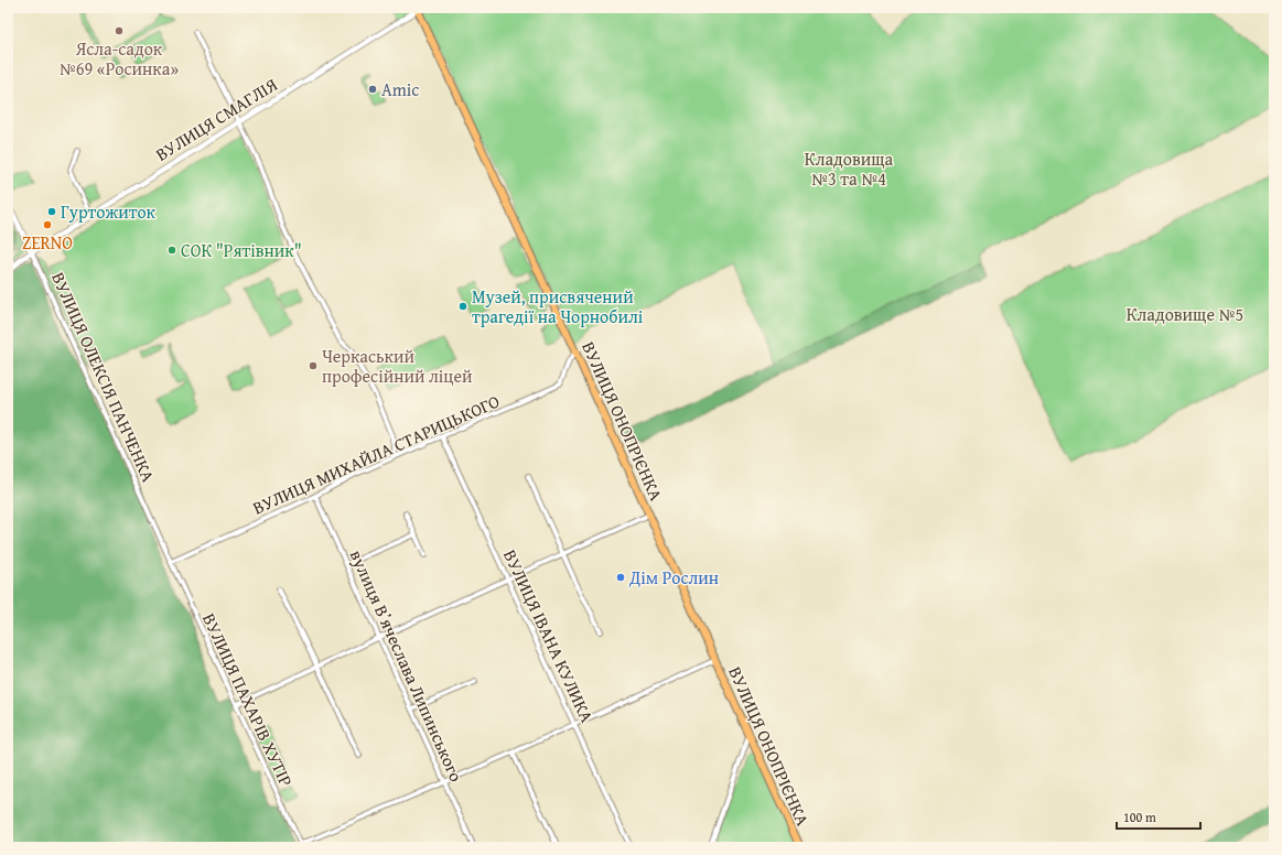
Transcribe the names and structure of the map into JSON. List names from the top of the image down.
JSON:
{
  "streets": {
    "main road": ["ВУЛИЦЯ ОНОПРІЄНКА"],
    "street": [
      "ВУЛИЦЯ СМАГЛІЯ",
      "ВУЛИЦЯ ОЛЕКСІЯ ПАНЧЕНКА",
      "ВУЛИЦЯ МИХАЙЛА СТАРИЦЬКОГО",
      "ВУЛИЦЯ ІВАНА КУЛИКА",
      "вулиця Вʼячеслава Липинського",
      "ВУЛИЦЯ ПАХАРІВ ХУТІР"
    ]
  },
  "crossings": [
    ["ВУЛИЦЯ СМАГЛІЯ", "ВУЛИЦЯ ОЛЕКСІЯ ПАНЧЕНКА"],
    ["ВУЛИЦЯ СМАГЛІЯ", "ВУЛИЦЯ ОНОПРІЄНКА"],
    ["ВУЛИЦЯ ОЛЕКСІЯ ПАНЧЕНКА", "ВУЛИЦЯ МИХАЙЛА СТАРИЦЬКОГО"],
    ["ВУЛИЦЯ ОЛЕКСІЯ ПАНЧЕНКА", "ВУЛИЦЯ ПАХАРІВ ХУТІР"],
    ["ВУЛИЦЯ ОНОПРІЄНКА", "ВУЛИЦЯ МИХАЙЛА СТАРИЦЬКОГО"],
    ["ВУЛИЦЯ МИХАЙЛА СТАРИЦЬКОГО", "ВУЛИЦЯ ІВАНА КУЛИКА"],
    ["ВУЛИЦЯ МИХАЙЛА СТАРИЦЬКОГО", "вулиця Вʼячеслава Липинського"],
    ["ВУЛИЦЯ МИХАЙЛА СТАРИЦЬКОГО", "ВУЛИЦЯ ПАХАРІВ ХУТІР"]
  ],
  "parks": ["Кладовища №3 та №4", "Кладовище №5"],
  "places": [
    "Ясла-садок №69 «Росинка»",
    "Amic",
    "Гуртожиток",
    "ZERNO",
    "СОК \"Рятівник\"",
    "Музей, присвячений трагедії на Чорнобилі",
    "Черкаський професійний ліцей",
    "Дім Рослин"
  ],
  "scale_bar": "100 m"
}
